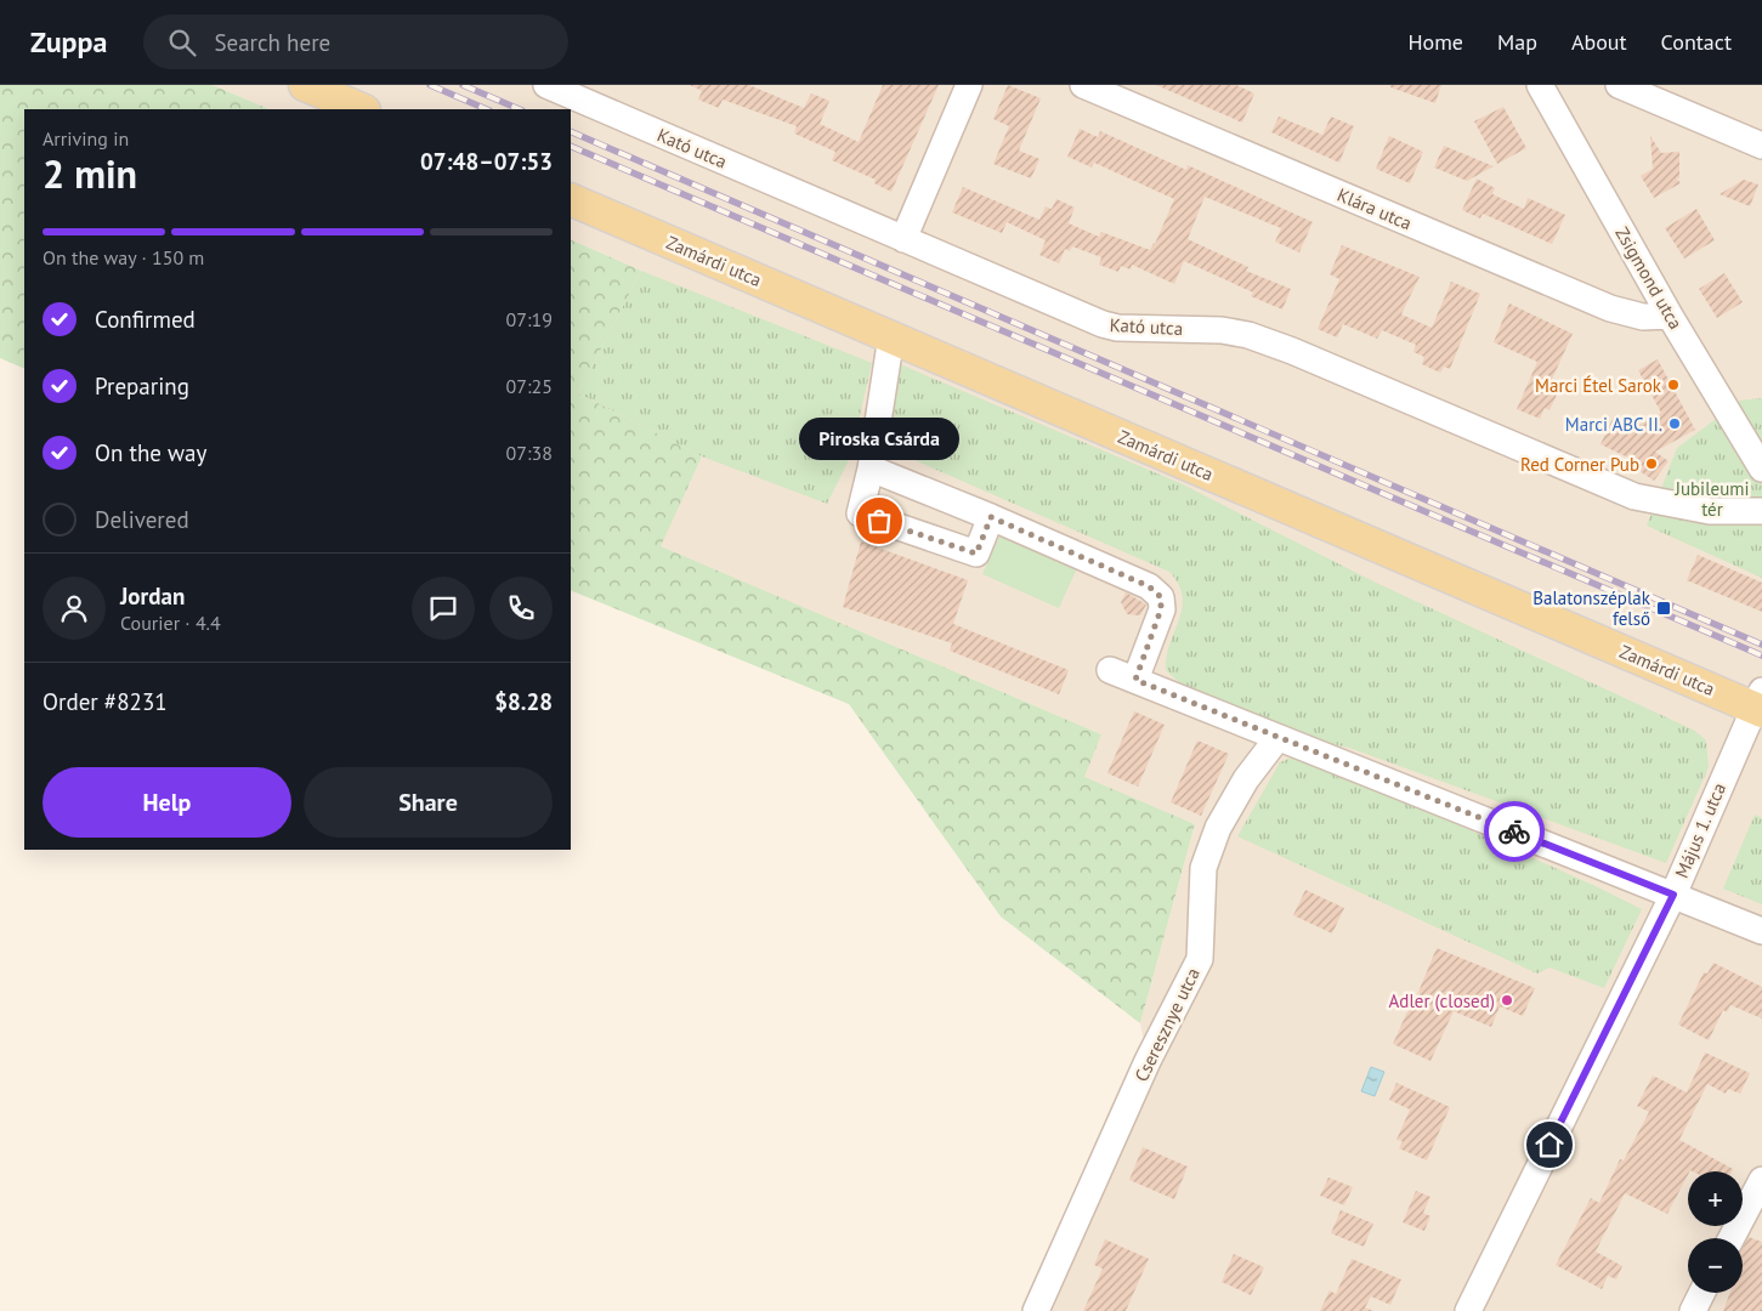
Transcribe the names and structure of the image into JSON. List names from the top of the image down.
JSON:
{
  "streets": {
    "main road": ["Zamárdi utca"],
    "street": [
      "Kató utca",
      "Klára utca",
      "Zsigmond utca",
      "Május 1. utca",
      "Cseresznye utca"
    ]
  },
  "crossings": [
    ["Klára utca", "Zsigmond utca"],
    ["Zamárdi utca", "Május 1. utca"]
  ],
  "parks": ["Jubileumi tér"],
  "places": {
    "other": [
      "Marci Étel Sarok",
      "Marci ABC II.",
      "Red Corner Pub",
      "Piroska Csárda",
      "Adler (closed)"
    ],
    "transit": ["Balatonszéplak felső"]
  },
  "page": {
    "header": "Zuppa",
    "search": "Search here",
    "nav": [
      "Home",
      "Map",
      "About",
      "Contact"
    ],
    "heading": ["2 min", "Arriving in", "07:48–07:53"],
    "panel": [
      "Jordan",
      "Courier · 4.4",
      "Order #8231",
      "$8.28"
    ],
    "bar": "On the way · 150 m",
    "list": [
      ["Confirmed", "07:19"],
      ["Preparing", "07:25"],
      ["On the way", "07:38"],
      "Delivered"
    ],
    "bubble": "Piroska Csárda",
    "buttons": ["Help", "Share"],
    "map_buttons": ["+", "−"]
  }
}
